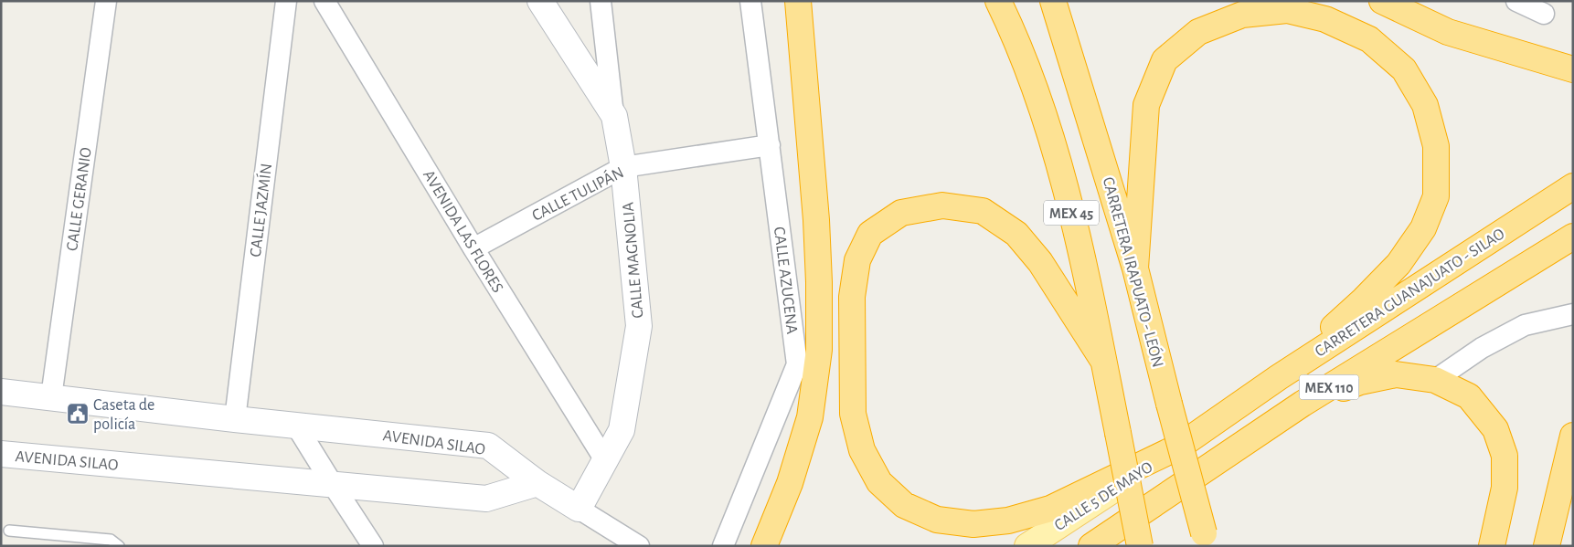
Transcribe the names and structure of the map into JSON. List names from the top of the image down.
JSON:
{
  "streets": {
    "highway": [
      "MEX 45",
      "CARRETERA IRAPUATO - LEÓN",
      "CARRETERA GUANAJUATO - SILAO",
      "MEX 110"
    ],
    "main road": ["CALLE 5 DE MAYO"],
    "street": [
      "CALLE TULIPÁN",
      "CALLE GERANIO",
      "CALLE JAZMÍN",
      "AVENIDA LAS FLORES",
      "CALLE MAGNOLIA",
      "CALLE AZUCENA",
      "AVENIDA SILAO"
    ]
  },
  "crossings": [
    ["CALLE TULIPÁN", "AVENIDA LAS FLORES"],
    ["CALLE TULIPÁN", "CALLE MAGNOLIA"],
    ["CALLE TULIPÁN", "CALLE AZUCENA"],
    ["CALLE GERANIO", "AVENIDA SILAO"],
    ["CALLE JAZMÍN", "AVENIDA SILAO"],
    ["MEX 45", "CARRETERA GUANAJUATO - SILAO"],
    ["AVENIDA LAS FLORES", "CALLE MAGNOLIA"],
    ["CARRETERA GUANAJUATO - SILAO", "CALLE 5 DE MAYO"]
  ],
  "places": {
    "public building": ["Caseta de policía"]
  }
}
